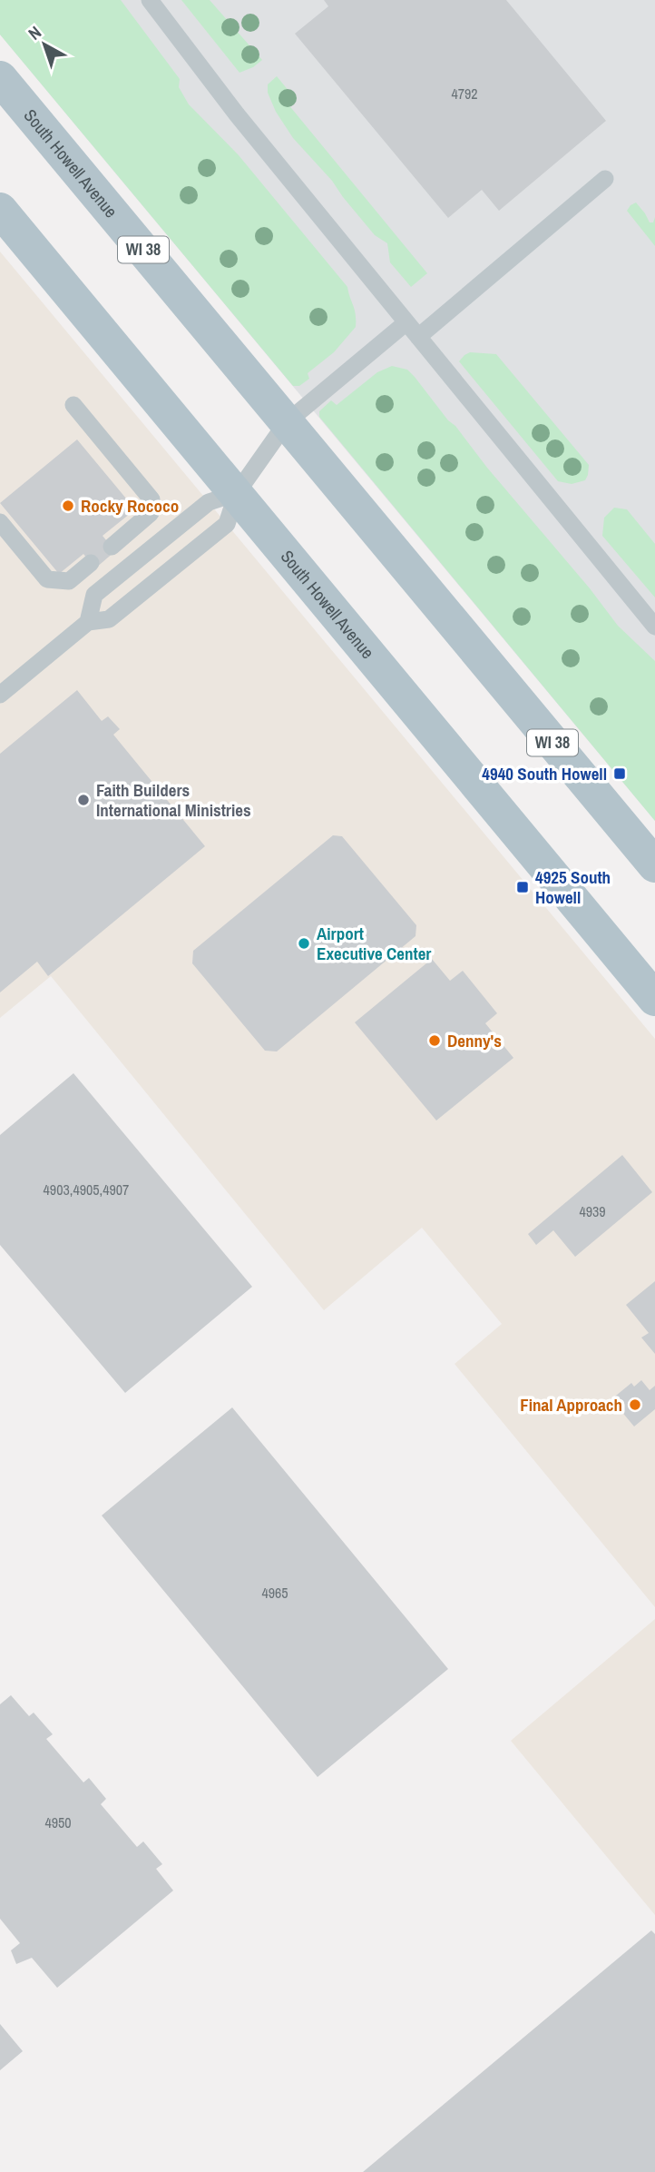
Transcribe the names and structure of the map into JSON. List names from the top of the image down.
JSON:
{
  "streets": {
    "main road": ["South Howell Avenue", "WI 38"]
  },
  "places": {
    "other": [
      "Rocky Rococo",
      "Faith Builders International Ministries",
      "Airport Executive Center",
      "Denny's",
      "Final Approach"
    ],
    "transit": ["4940 South Howell", "4925 South Howell"]
  },
  "house_numbers": [
    "4792",
    "4903,4905,4907",
    "4939",
    "4965",
    "4950"
  ],
  "north": "top left"
}
